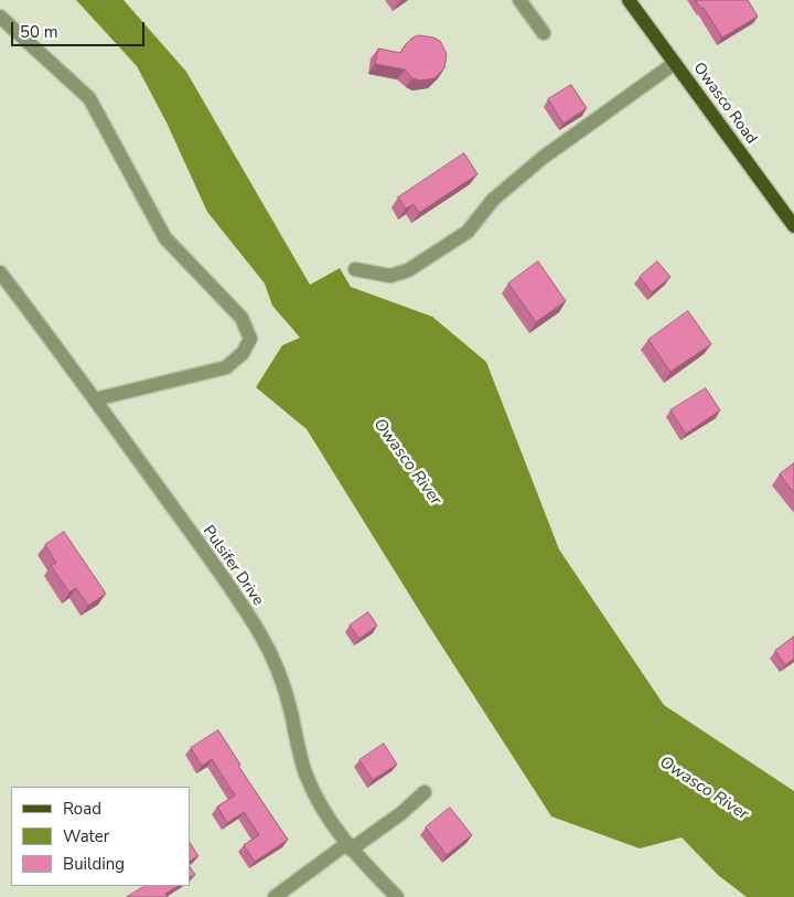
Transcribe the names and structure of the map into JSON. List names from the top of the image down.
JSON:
{
  "streets": {
    "main road": ["Owasco Road"],
    "street": ["Pulsifer Drive"]
  },
  "water": ["Owasco River"],
  "legend": ["Road", "Water", "Building"],
  "scale_bar": "50 m"
}
